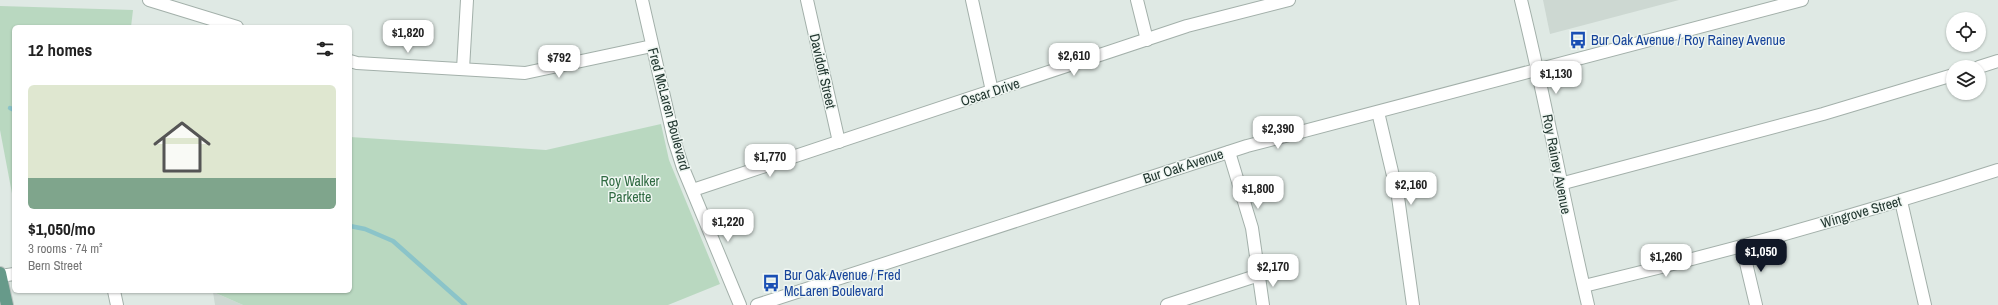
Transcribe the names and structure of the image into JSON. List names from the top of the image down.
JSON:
{
  "streets": {
    "street": [
      "Davidoff Street",
      "Oscar Drive",
      "Fred McLaren Boulevard",
      "Roy Rainey Avenue",
      "Bur Oak Avenue",
      "Wingrove Street"
    ]
  },
  "crossings": [
    ["Davidoff Street", "Oscar Drive"],
    ["Oscar Drive", "Fred McLaren Boulevard"],
    ["Roy Rainey Avenue", "Bur Oak Avenue"],
    ["Roy Rainey Avenue", "Wingrove Street"]
  ],
  "parks": ["Roy Walker Parkette"],
  "places": {
    "bus stop": ["Bur Oak Avenue / Roy Rainey Avenue", "Bur Oak Avenue / Fred McLaren Boulevard"]
  },
  "page": {
    "price": [
      "$1,820",
      "$2,610",
      "$792",
      "$1,130",
      "$2,390",
      "$1,770",
      "$2,160",
      "$1,800",
      "$1,220",
      "$1,050",
      "$1,260",
      "$2,170"
    ],
    "heading": "12 homes",
    "list": [
      {
        "name": "$1,050/mo",
        "note": "3 rooms · 74 m² · Bern Street"
      }
    ]
  }
}
